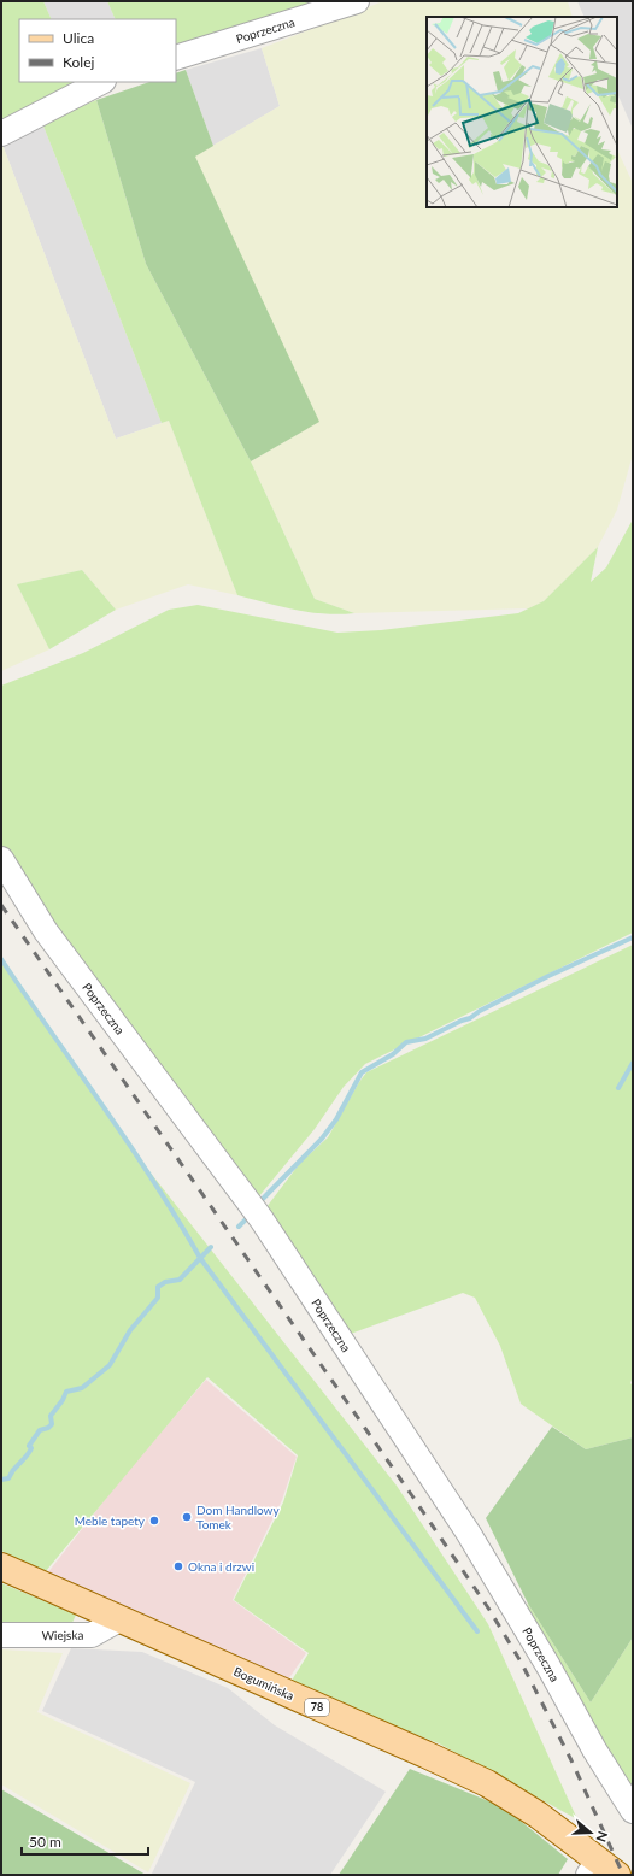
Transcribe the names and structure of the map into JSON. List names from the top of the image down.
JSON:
{
  "streets": {
    "main road": ["Bogumińska", "78"],
    "street": ["Poprzeczna", "Wiejska"]
  },
  "crossings": [
    ["Wiejska", "Bogumińska"]
  ],
  "places": ["Dom Handlowy Tomek", "Meble tapety", "Okna i drzwi"],
  "legend": ["Ulica", "Kolej"],
  "scale_bar": "50 m",
  "north": "right"
}
